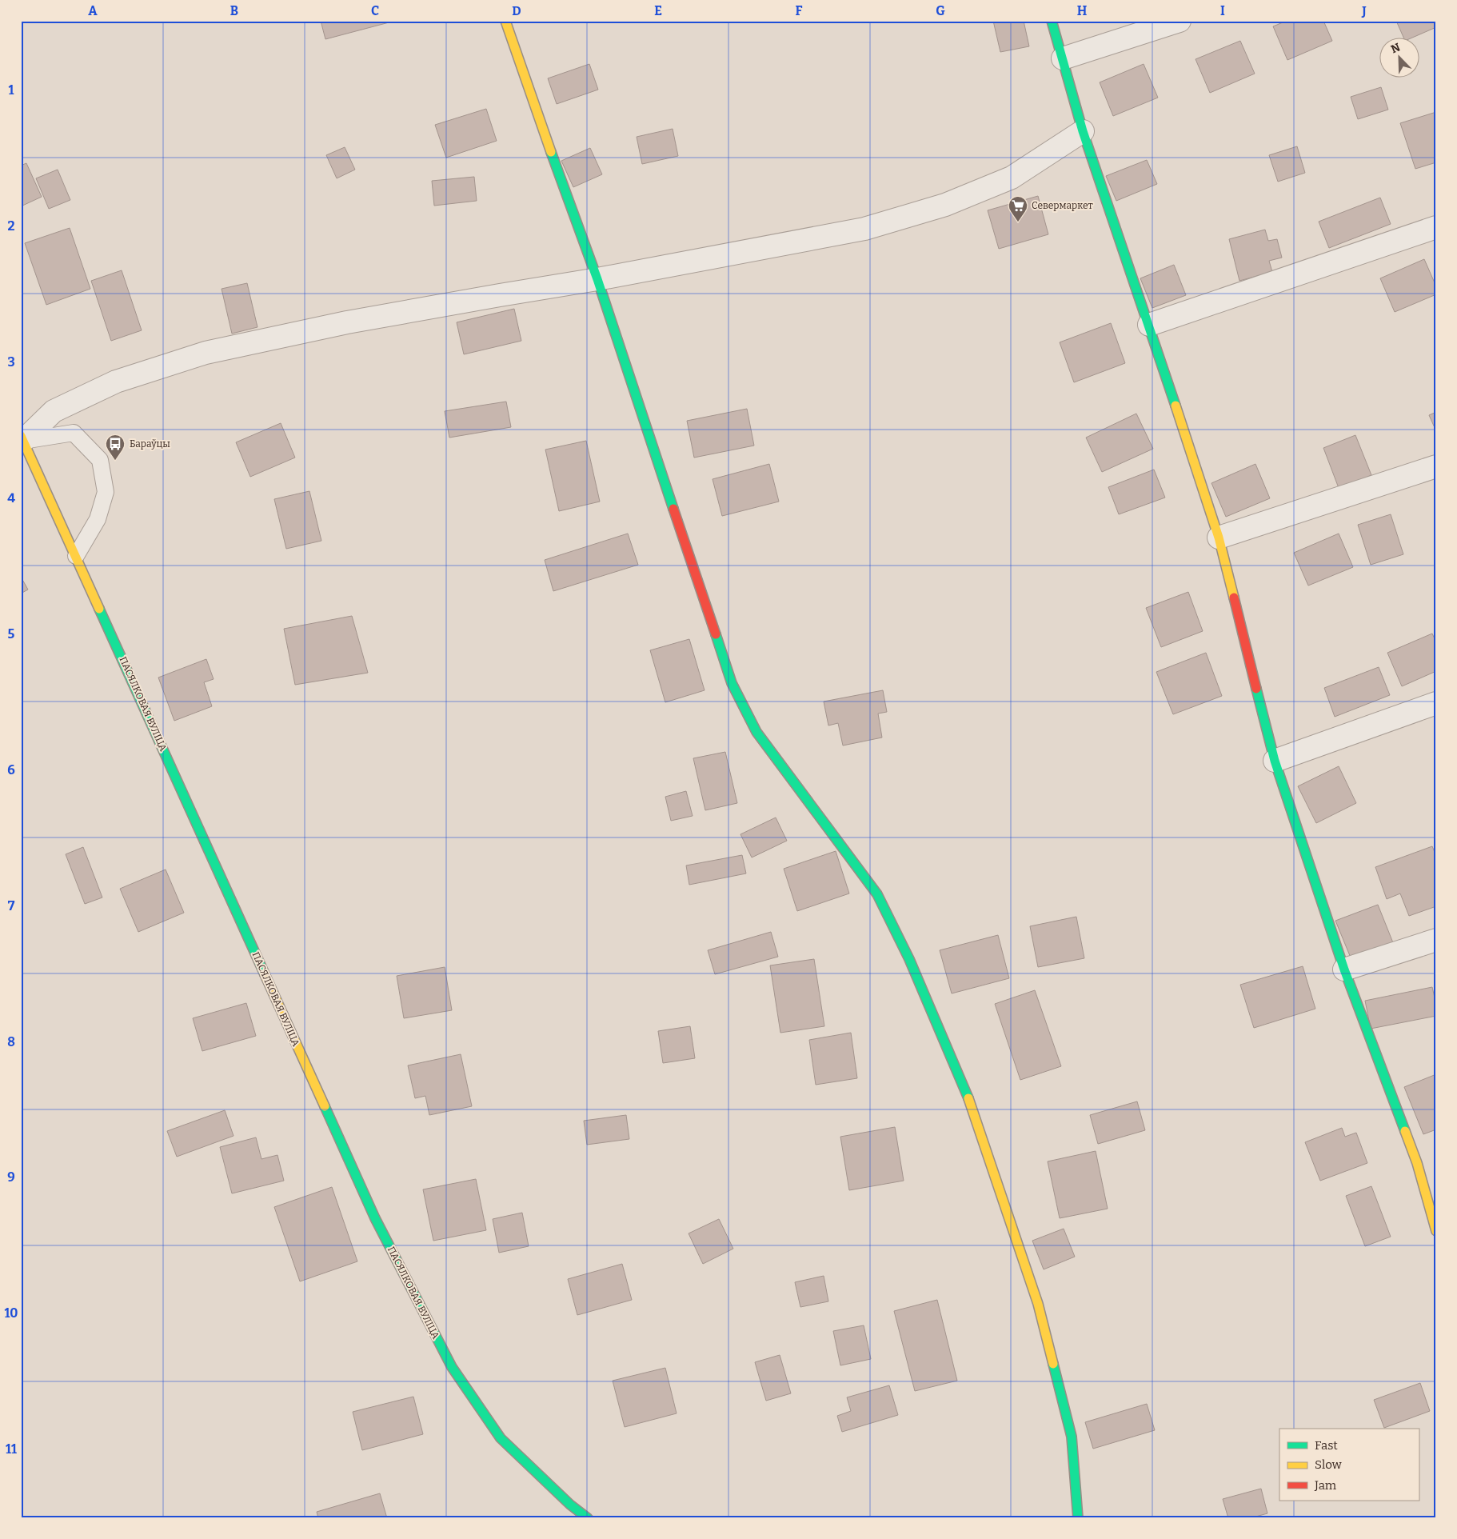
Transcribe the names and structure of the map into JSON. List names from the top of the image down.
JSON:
{
  "streets": {
    "street": ["ПАСЯЛКОВАЯ ВУЛІЦА"]
  },
  "places": {
    "supermarket": ["Севермаркет"],
    "bus stop": ["Бараўцы"]
  },
  "legend": ["Fast", "Slow", "Jam"],
  "north": "top left",
  "grid": {
    "columns": [
      "A",
      "B",
      "C",
      "D",
      "E",
      "F",
      "G",
      "H",
      "I",
      "J"
    ],
    "rows": [
      "1",
      "2",
      "3",
      "4",
      "5",
      "6",
      "7",
      "8",
      "9",
      "10",
      "11"
    ]
  }
}
